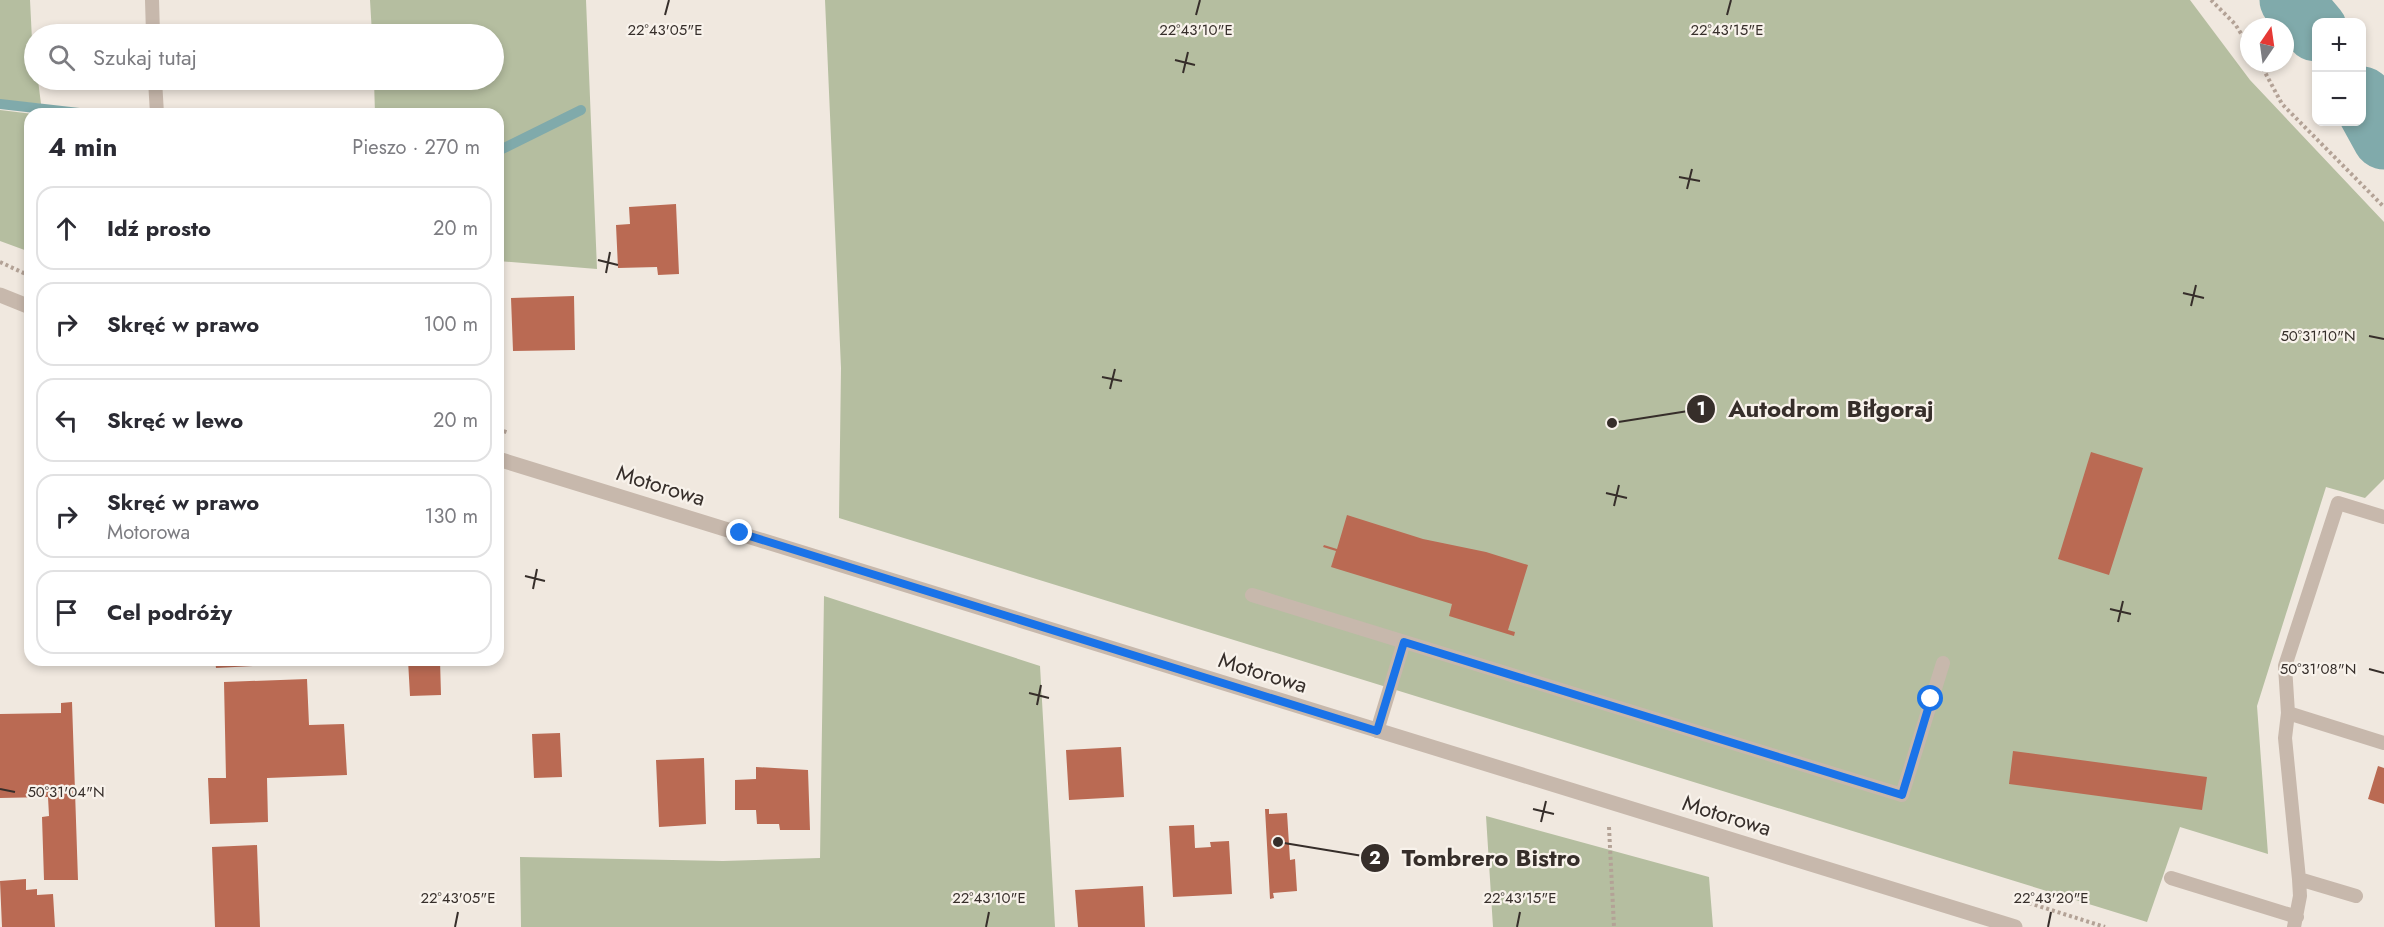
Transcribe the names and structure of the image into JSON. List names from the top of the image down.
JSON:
{
  "streets": {
    "street": ["Motorowa"]
  },
  "places": ["Autodrom Biłgoraj", "Tombrero Bistro"],
  "north": "top",
  "page": {
    "map_buttons": ["+", "−"],
    "search": "Szukaj tutaj",
    "heading": ["4 min", "Pieszo · 270 m"],
    "list": [
      ["Idź prosto", "20 m"],
      ["Skręć w prawo", "100 m"],
      ["Skręć w lewo", "20 m"],
      ["Skręć w prawo", "Motorowa", "130 m"],
      "Cel podróży"
    ]
  },
  "coordinates": [
    "22°43'05\"E",
    "22°43'10\"E",
    "22°43'15\"E",
    "50°31'10\"N",
    "50°31'08\"N",
    "50°31'04\"N",
    "22°43'20\"E"
  ]
}
